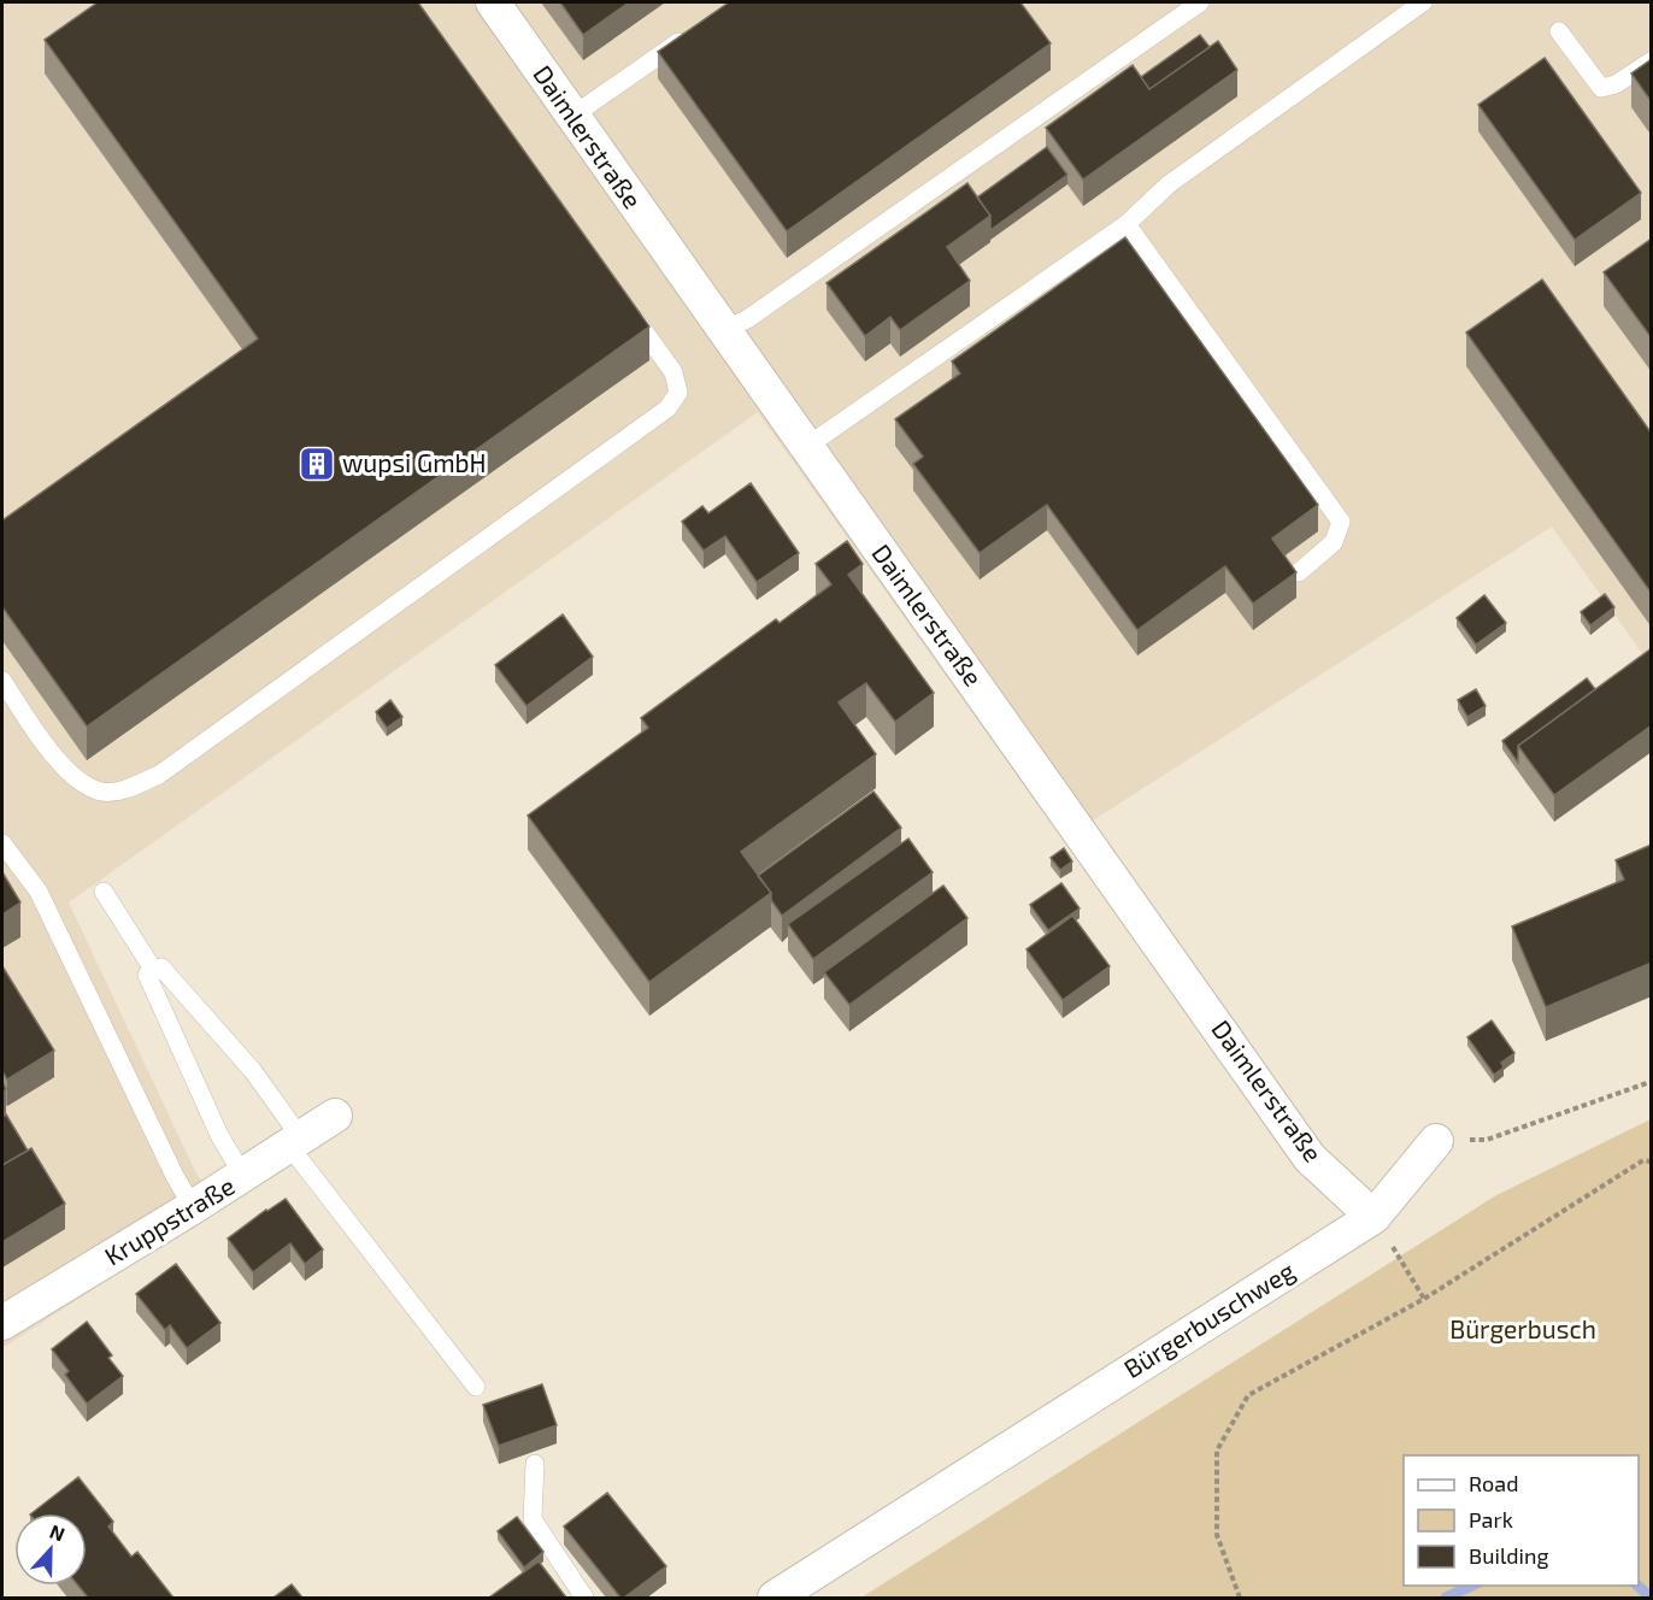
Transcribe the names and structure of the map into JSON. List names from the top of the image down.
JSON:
{
  "streets": {
    "street": ["Daimlerstraße", "Kruppstraße", "Bürgerbuschweg"]
  },
  "crossings": [
    ["Daimlerstraße", "Bürgerbuschweg"]
  ],
  "parks": ["Bürgerbusch"],
  "places": {
    "building": ["wupsi GmbH"]
  },
  "legend": ["Road", "Park", "Building"],
  "north": "top"
}
